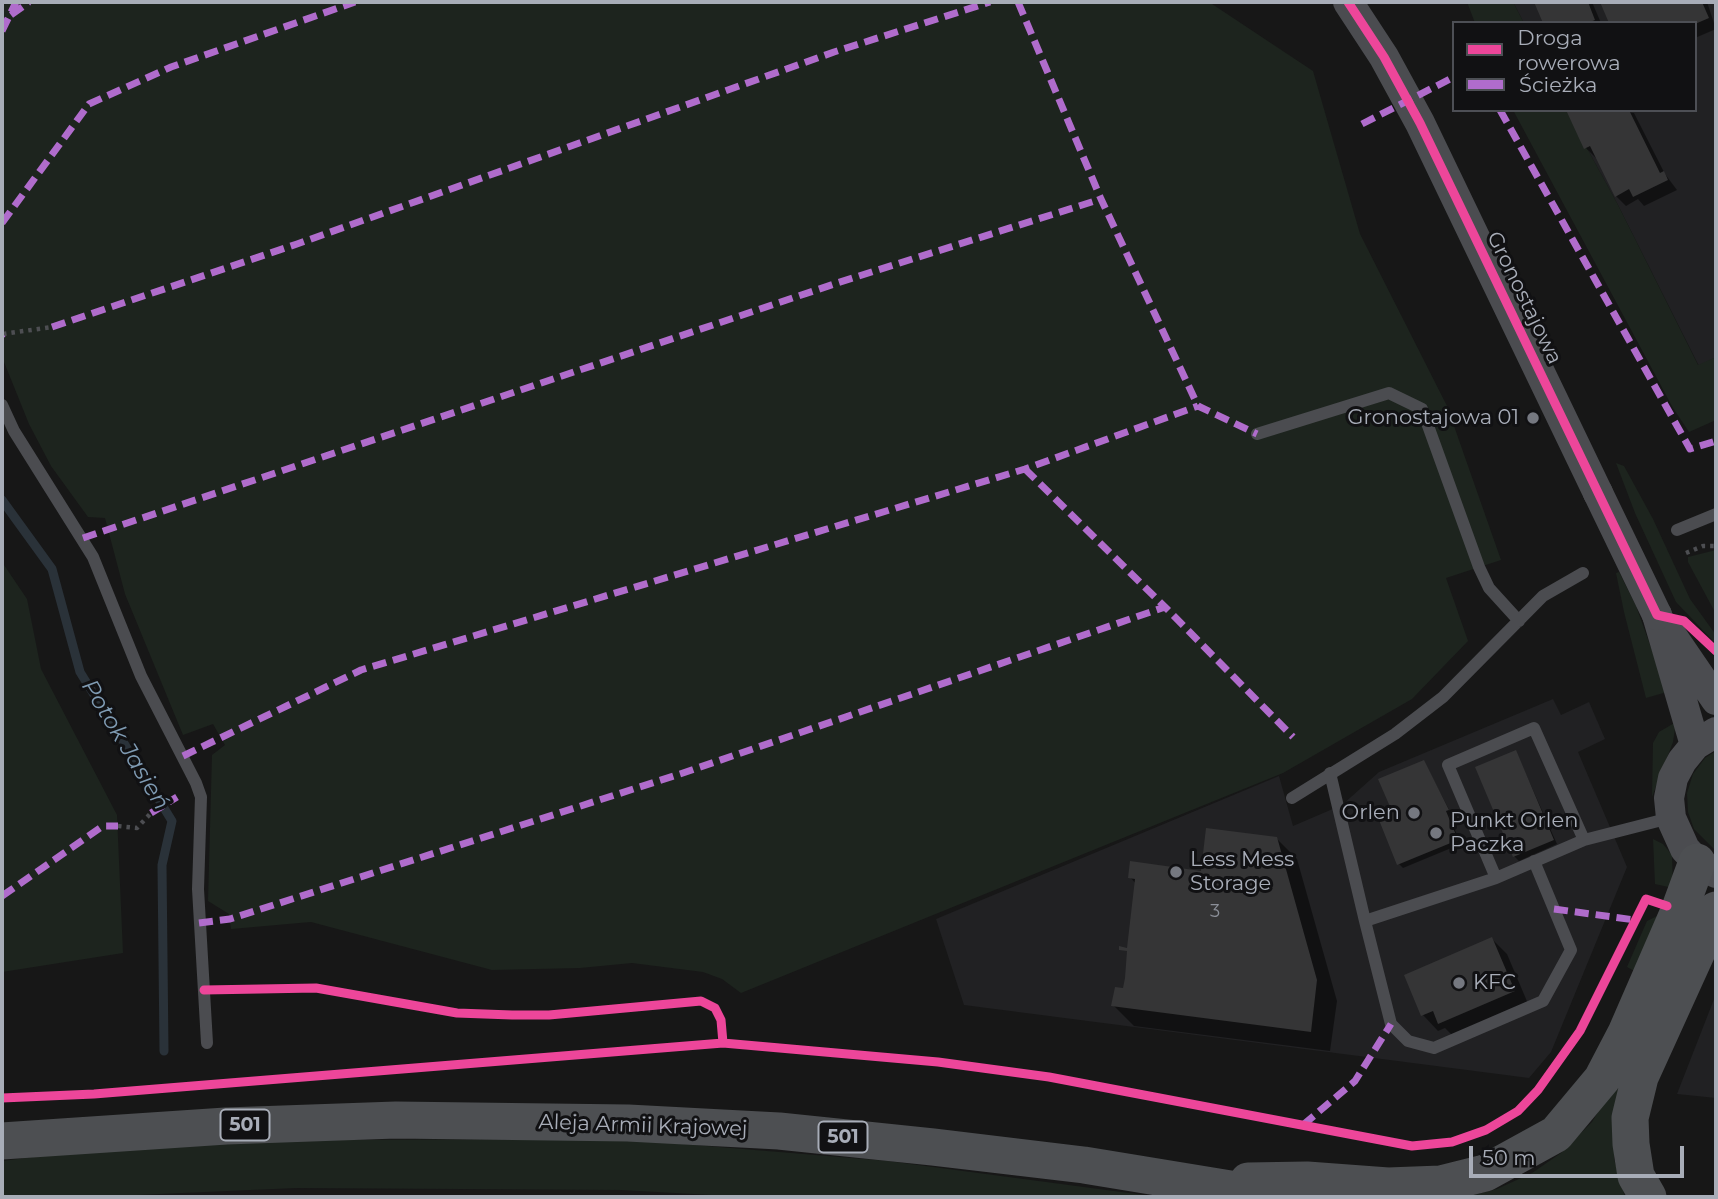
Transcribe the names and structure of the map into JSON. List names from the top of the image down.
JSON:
{
  "streets": {
    "main road": ["501", "Aleja Armii Krajowej"],
    "street": ["Gronostajowa"]
  },
  "water": ["Potok Jasień"],
  "places": [
    "Gronostajowa 01",
    "Orlen",
    "Punkt Orlen Paczka",
    "Less Mess Storage",
    "KFC"
  ],
  "house_numbers": ["3"],
  "legend": ["Droga rowerowa", "Ścieżka"],
  "scale_bar": "50 m"
}
